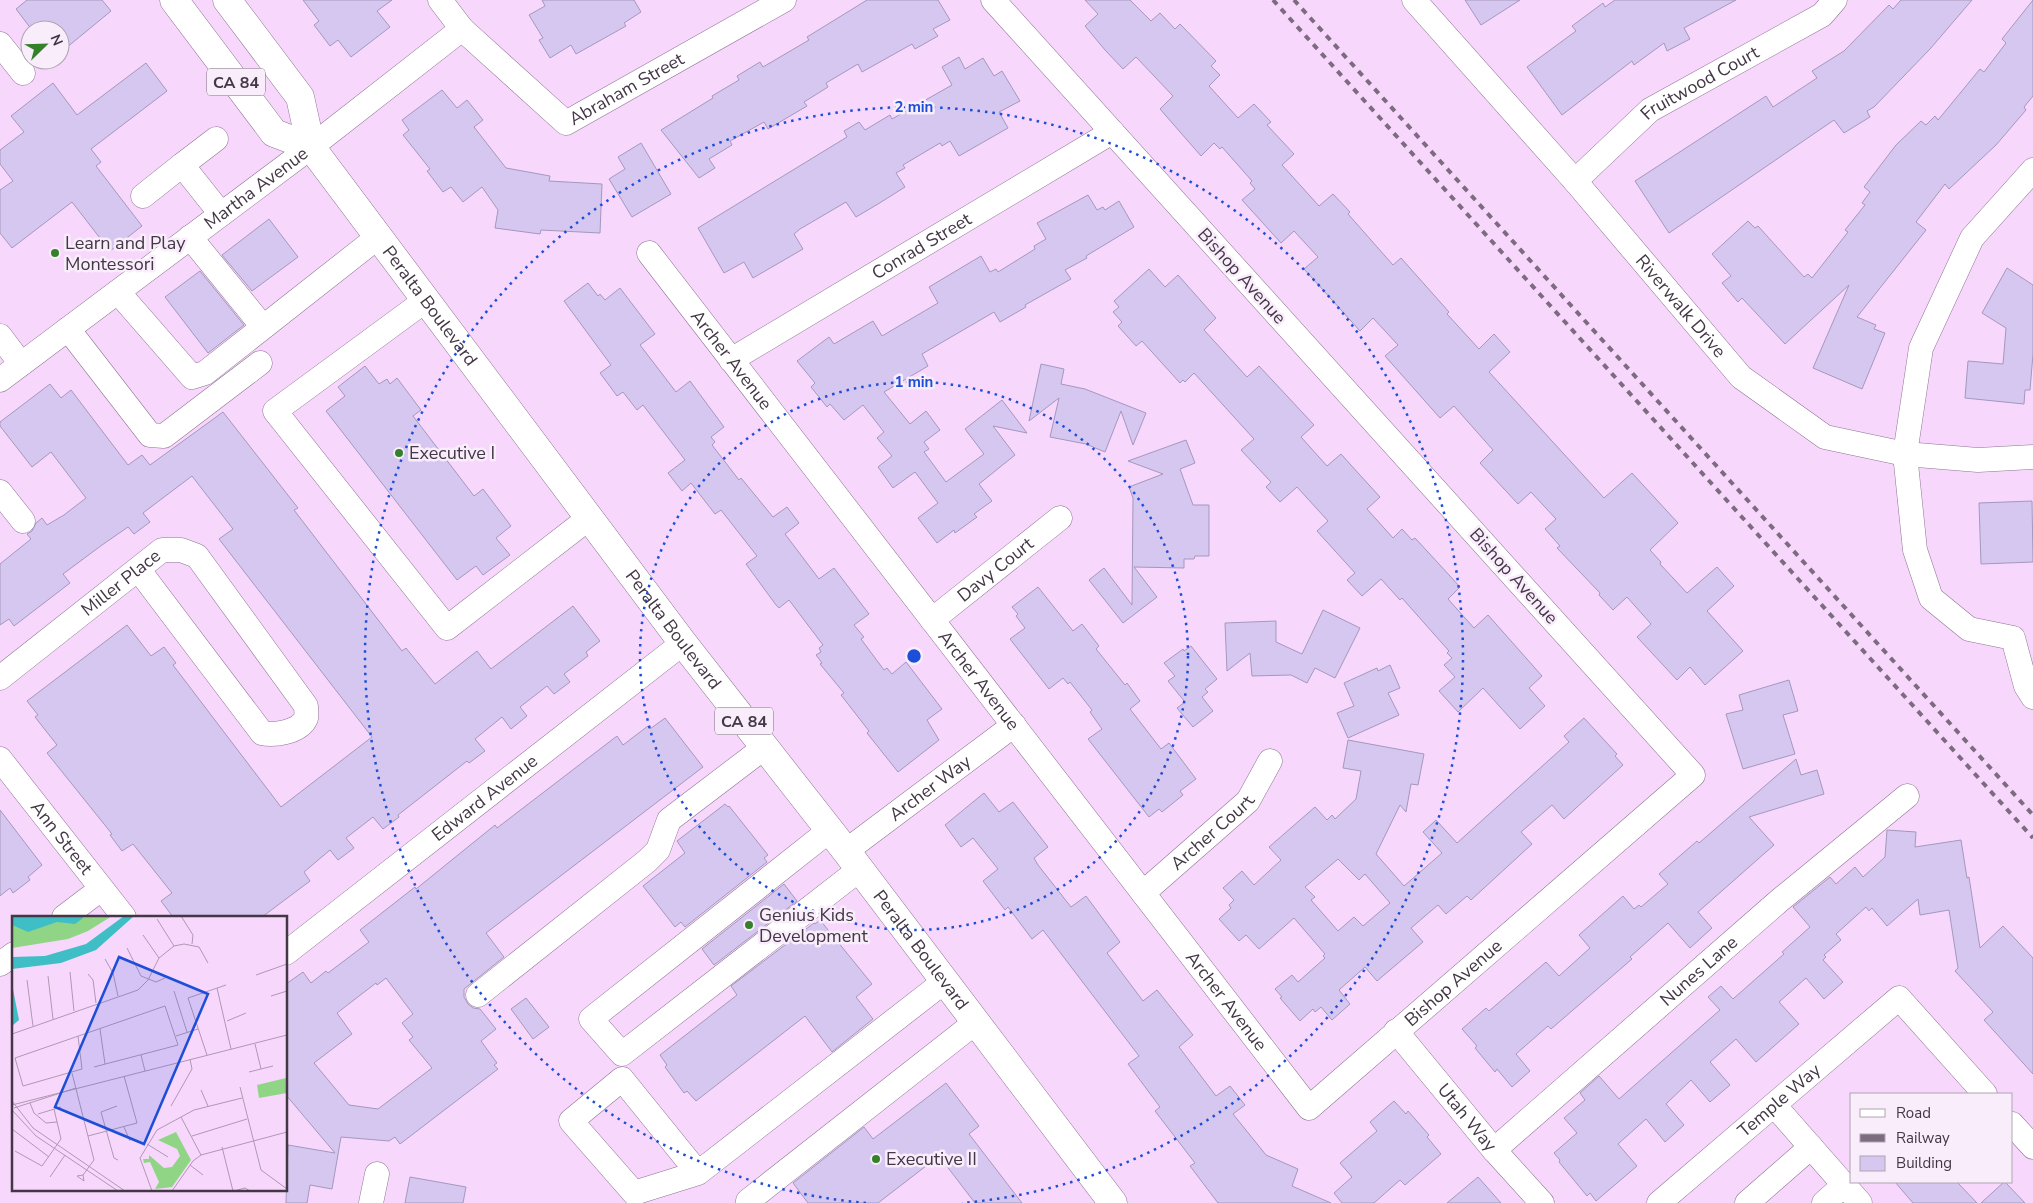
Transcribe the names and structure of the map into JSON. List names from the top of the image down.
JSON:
{
  "streets": {
    "main road": ["CA 84", "Peralta Boulevard"],
    "street": [
      "Fruitwood Court",
      "Abraham Street",
      "Martha Avenue",
      "Conrad Street",
      "Bishop Avenue",
      "Riverwalk Drive",
      "Archer Avenue",
      "Davy Court",
      "Miller Place",
      "Archer Way",
      "Edward Avenue",
      "Archer Court",
      "Ann Street",
      "Nunes Lane",
      "Temple Way",
      "Utah Way"
    ]
  },
  "crossings": [
    ["CA 84", "Martha Avenue"],
    ["CA 84", "Peralta Boulevard"],
    ["Fruitwood Court", "Riverwalk Drive"],
    ["Abraham Street", "Martha Avenue"],
    ["Martha Avenue", "Peralta Boulevard"],
    ["Conrad Street", "Bishop Avenue"],
    ["Conrad Street", "Archer Avenue"],
    ["Bishop Avenue", "Archer Avenue"],
    ["Bishop Avenue", "Utah Way"],
    ["Peralta Boulevard", "Archer Way"],
    ["Peralta Boulevard", "Edward Avenue"],
    ["Archer Avenue", "Davy Court"],
    ["Archer Avenue", "Archer Way"],
    ["Archer Avenue", "Archer Court"],
    ["Nunes Lane", "Utah Way"]
  ],
  "places": [
    "Learn and Play Montessori",
    "Executive I",
    "Genius Kids Development",
    "Executive II"
  ],
  "legend": ["Road", "Railway", "Building"],
  "north": "top right",
  "rings": ["2 min", "1 min"]
}
